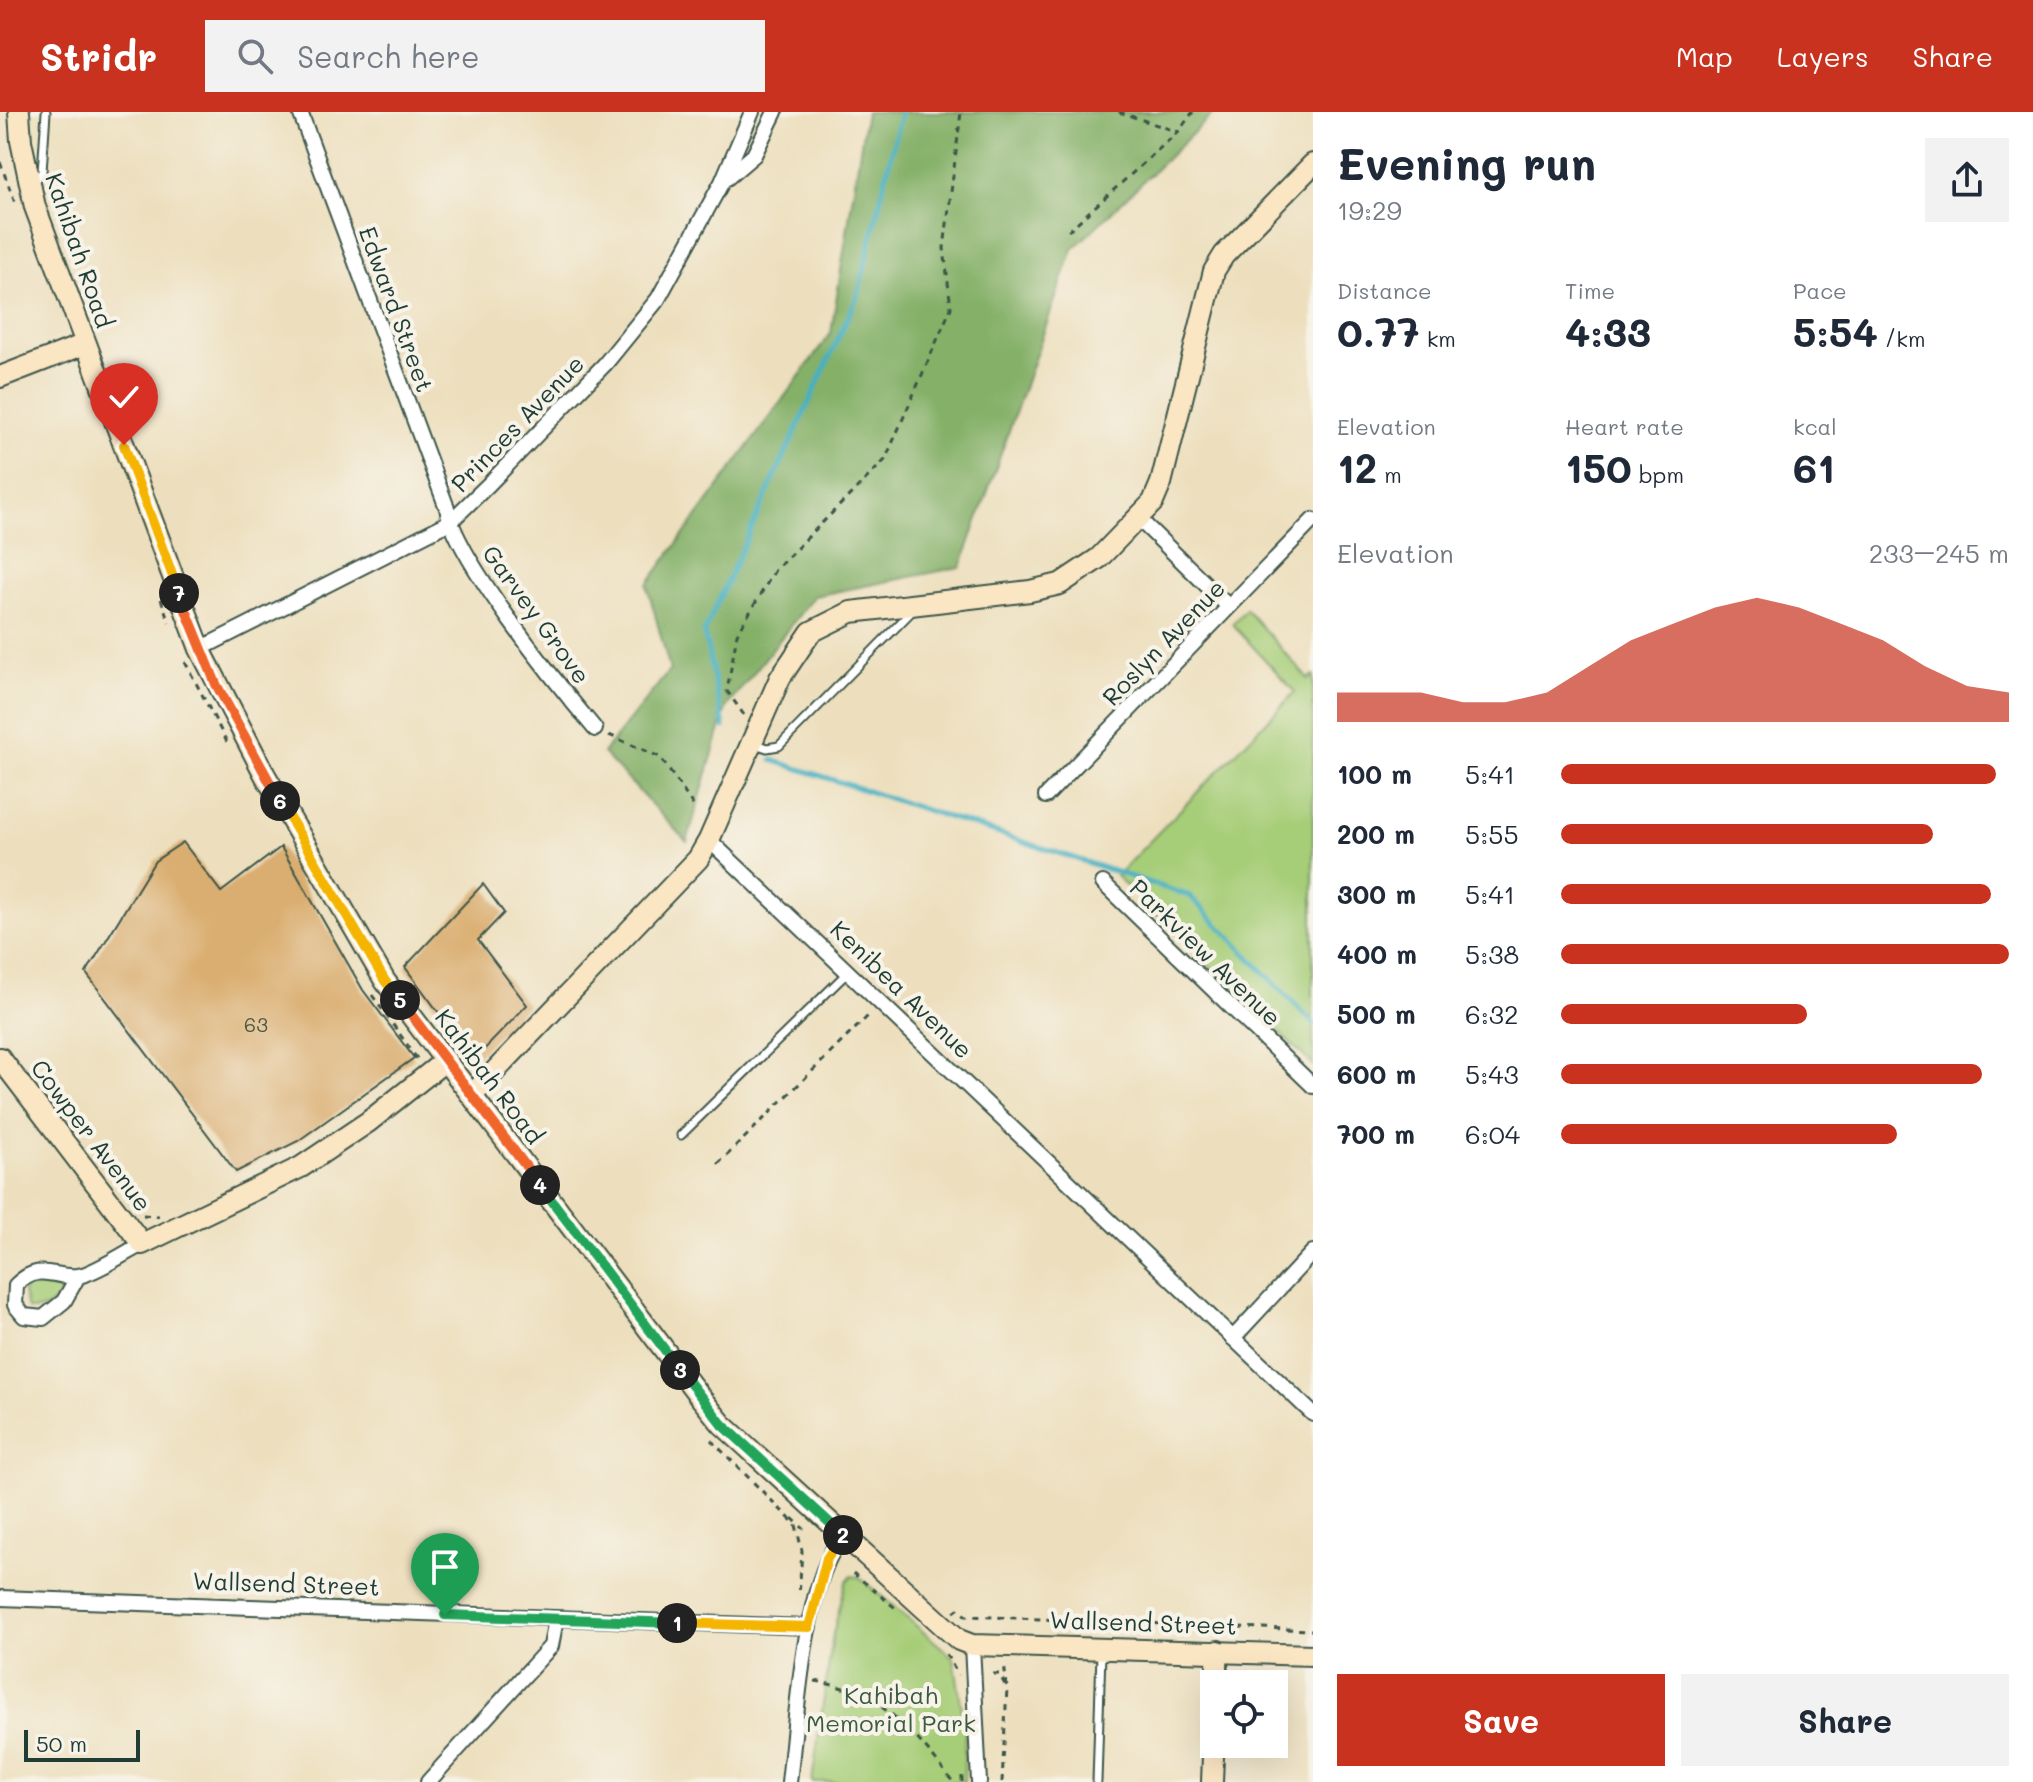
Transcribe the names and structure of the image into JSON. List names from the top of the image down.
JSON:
{
  "streets": {
    "main road": ["Kahibah Road", "Cowper Avenue", "Wallsend Street"],
    "street": [
      "Edward Street",
      "Princes Avenue",
      "Garvey Grove",
      "Roslyn Avenue",
      "Parkview Avenue",
      "Kenibea Avenue"
    ]
  },
  "crossings": [
    ["Kahibah Road", "Princes Avenue"],
    ["Kahibah Road", "Wallsend Street"],
    ["Edward Street", "Princes Avenue"],
    ["Edward Street", "Garvey Grove"],
    ["Princes Avenue", "Garvey Grove"]
  ],
  "parks": ["Kahibah Memorial Park"],
  "house_numbers": ["63"],
  "scale_bar": "50 m",
  "page": {
    "header": "Stridr",
    "search": "Search here",
    "nav": ["Map", "Layers", "Share"],
    "heading": ["Evening run", "19:29"],
    "stats": [
      ["Distance", "0.77 km"],
      ["Time", "4:33"],
      ["Pace", "5:54 /km"],
      ["Elevation", "12 m"],
      ["Heart rate", "150 bpm"],
      ["kcal", "61"]
    ],
    "chart": ["Elevation", "233–245 m"],
    "pins": [
      "7",
      "6",
      "5",
      "4",
      "3",
      "2",
      "1"
    ],
    "list": [
      {
        "name": "100 m",
        "note": "5:41"
      },
      {
        "name": "200 m",
        "note": "5:55"
      },
      {
        "name": "300 m",
        "note": "5:41"
      },
      {
        "name": "400 m",
        "note": "5:38"
      },
      {
        "name": "500 m",
        "note": "6:32"
      },
      {
        "name": "600 m",
        "note": "5:43"
      },
      {
        "name": "700 m",
        "note": "6:04"
      }
    ],
    "buttons": ["Save", "Share"],
    "scale": "50 m"
  }
}
